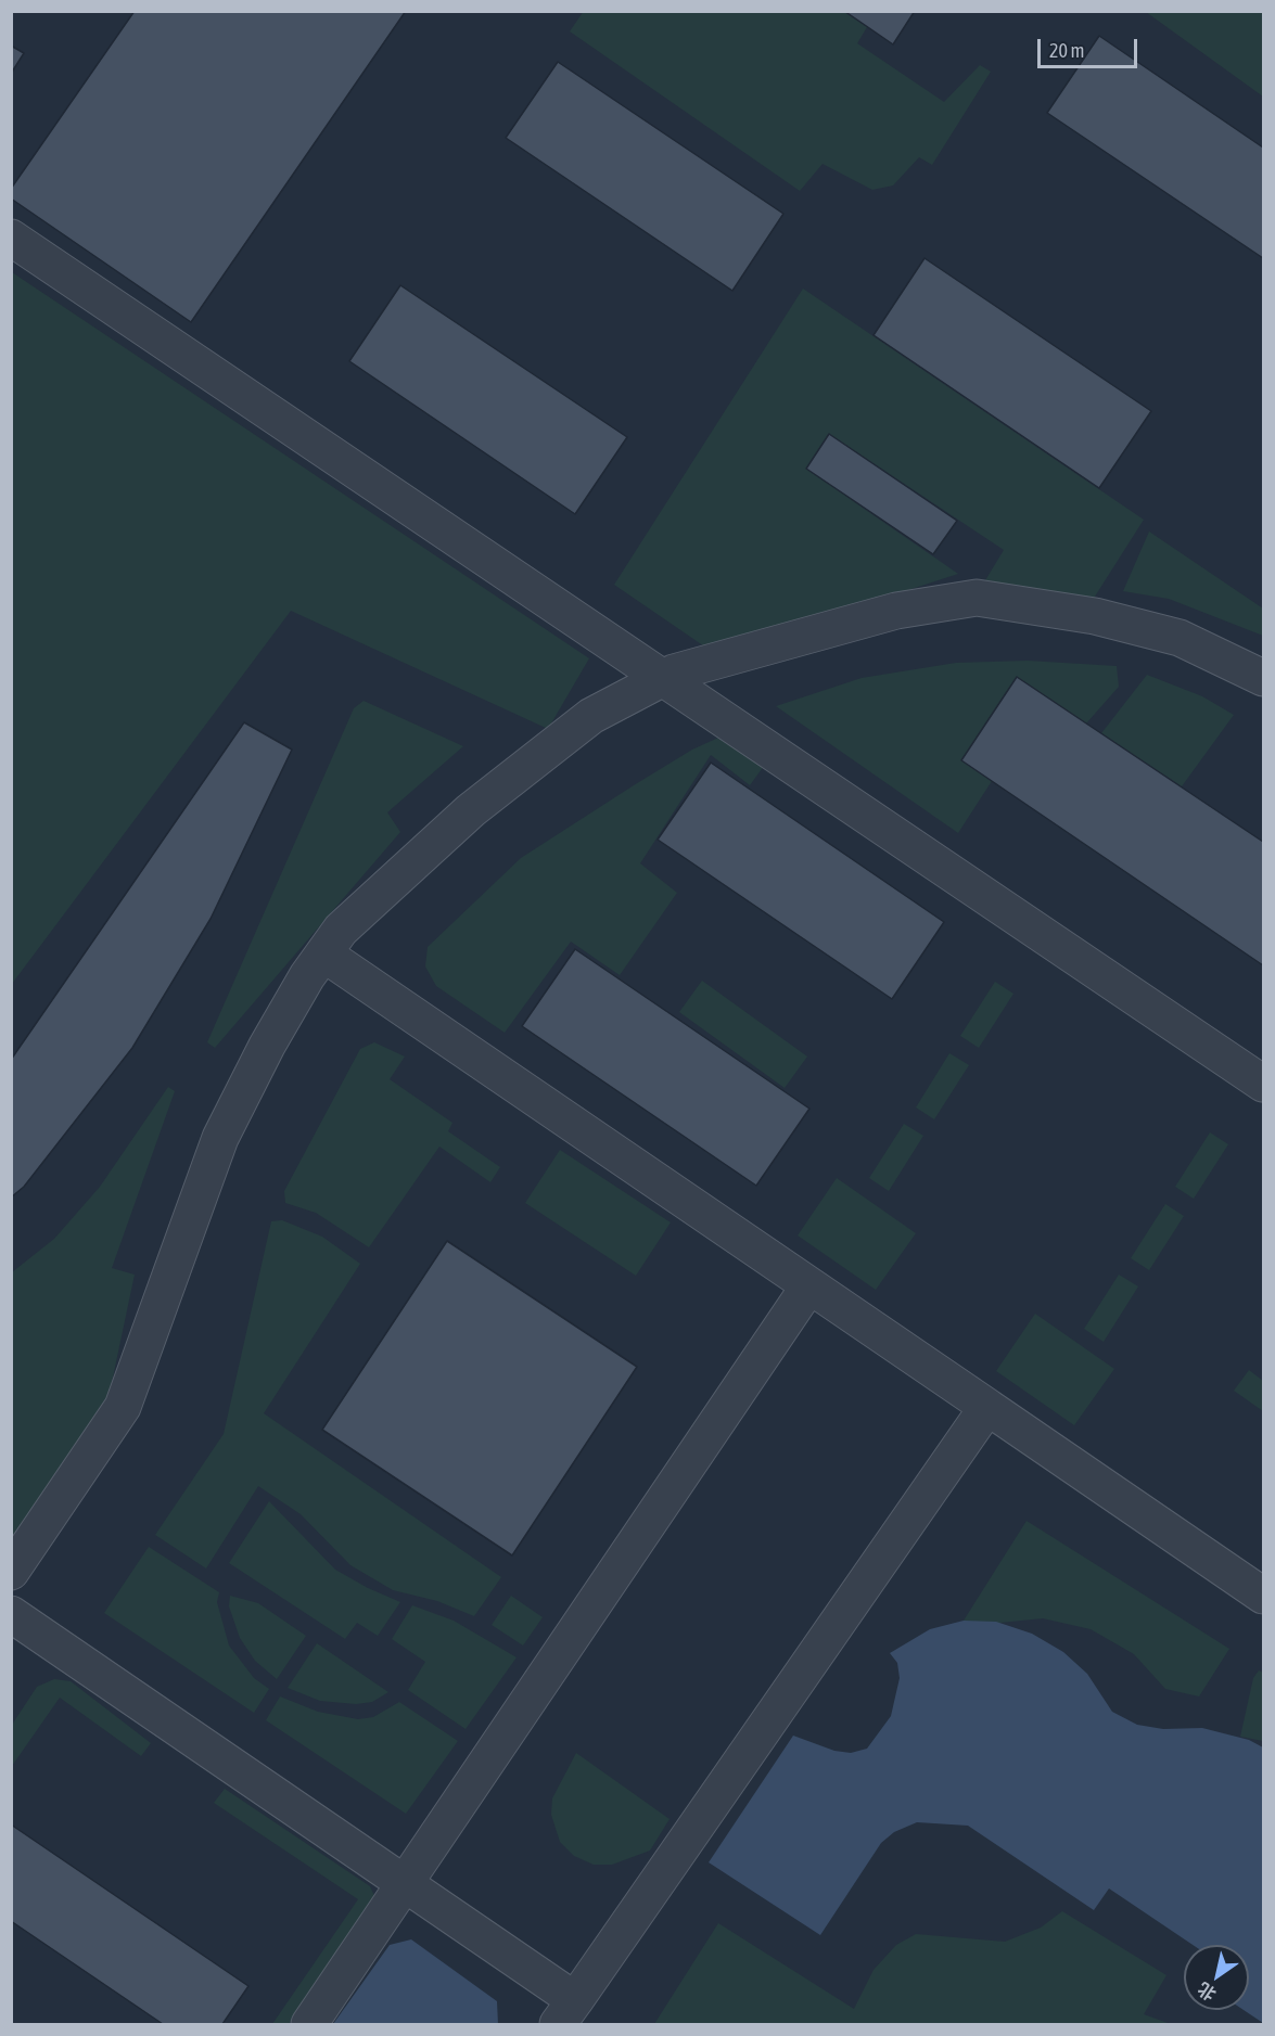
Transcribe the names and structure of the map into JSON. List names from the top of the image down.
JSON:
{
  "scale_bar": "20 m",
  "north": "bottom left"
}
